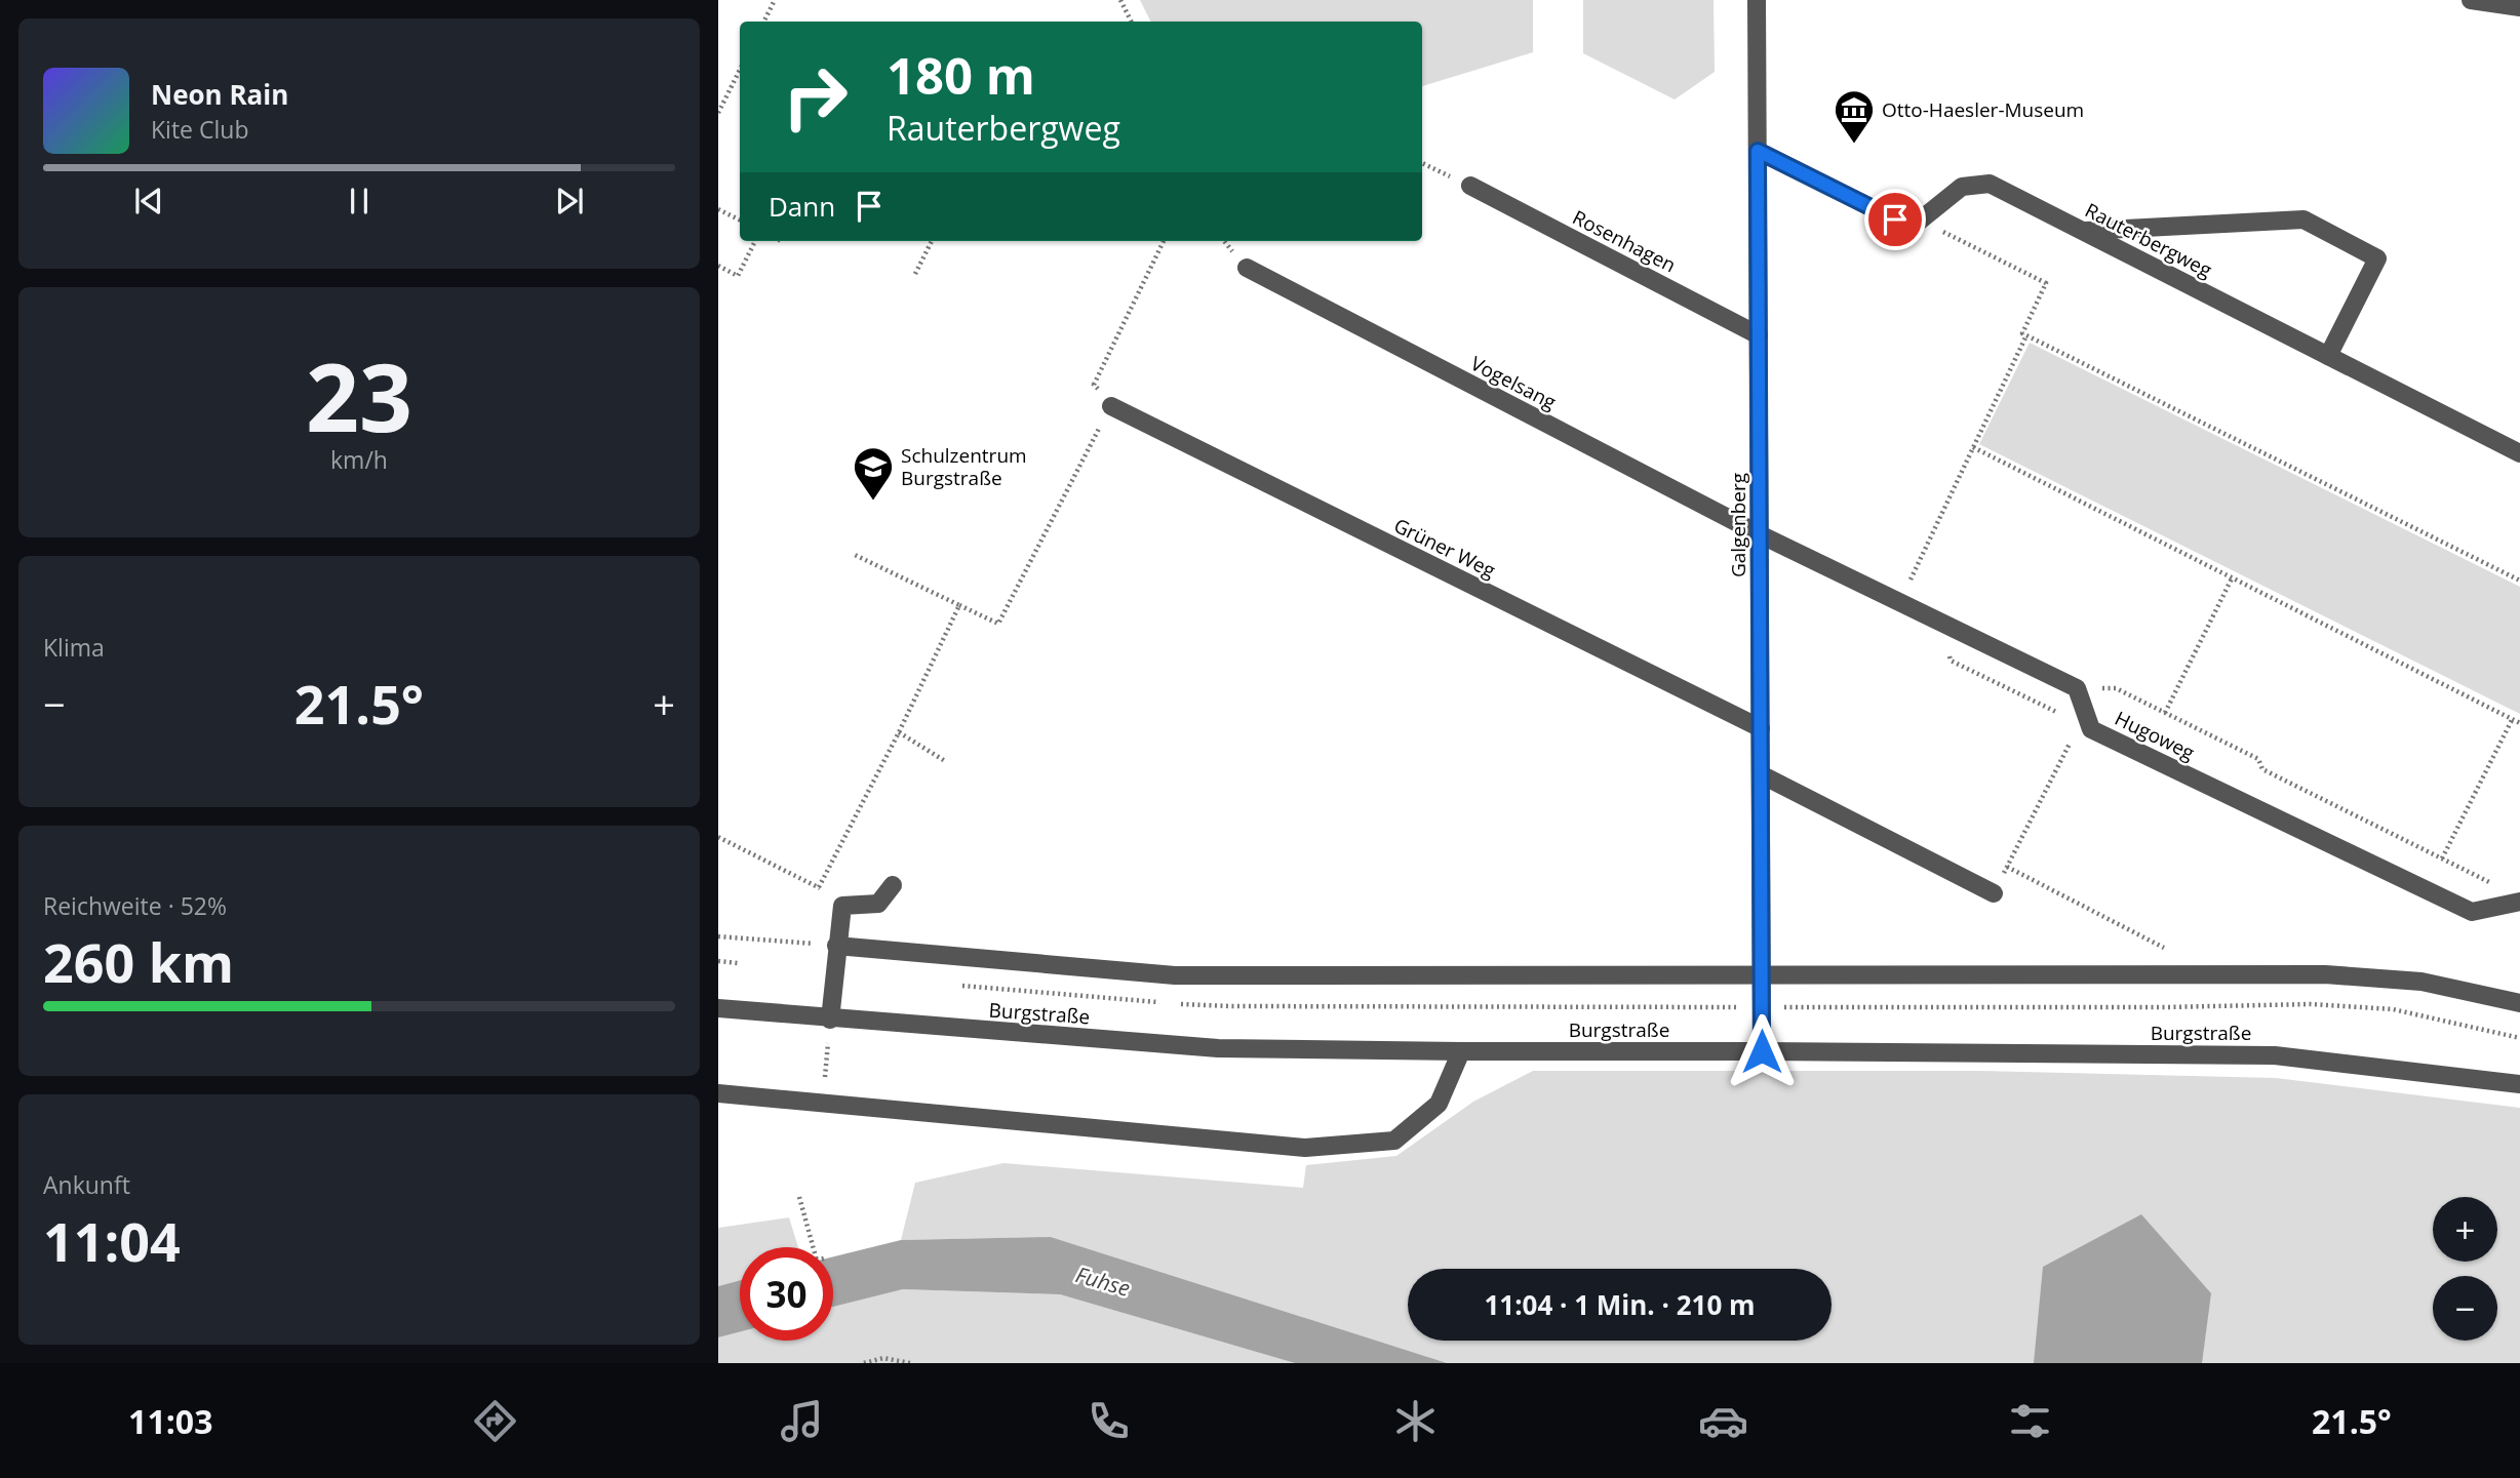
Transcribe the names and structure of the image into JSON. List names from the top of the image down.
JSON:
{
  "streets": {
    "street": [
      "Rauterbergweg",
      "Rosenhagen",
      "Vogelsang",
      "Galgenberg",
      "Grüner Weg",
      "Hugoweg",
      "Burgstraße"
    ]
  },
  "crossings": [
    ["Rosenhagen", "Galgenberg"],
    ["Vogelsang", "Galgenberg"],
    ["Galgenberg", "Grüner Weg"],
    ["Galgenberg", "Burgstraße"]
  ],
  "water": ["Fuhse"],
  "places": {
    "museum": ["Otto-Haesler-Museum"],
    "school or university": ["Schulzentrum Burgstraße"]
  },
  "page": {
    "turn": ["180 m", "Rauterbergweg"],
    "song": ["Neon Rain", "Kite Club"],
    "then": "Dann",
    "tile": [
      ["23", "km/h"],
      "Klima",
      ["Reichweite · 52%", "260 km"],
      ["Ankunft", "11:04"]
    ],
    "heat": ["−", "21.5°", "+"],
    "map_buttons": ["+", "−"],
    "limit": "30",
    "trip": "11:04 · 1 Min. · 210 m",
    "tabs": ["11:03", "21.5°"]
  }
}
